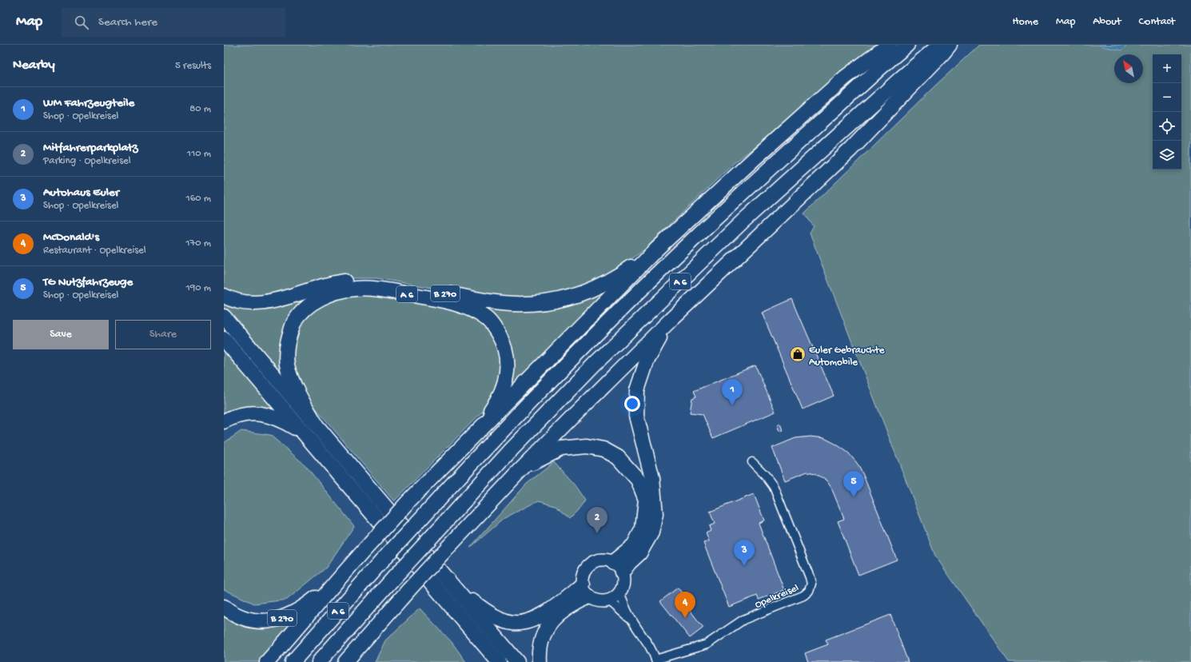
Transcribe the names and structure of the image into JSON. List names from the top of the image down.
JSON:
{
  "streets": {
    "highway": ["A 6", "B 270"],
    "street": ["Opelkreisel"]
  },
  "crossings": [
    ["A 6", "B 270"],
    ["A 6", "Opelkreisel"]
  ],
  "places": {
    "shop": ["Euler Gebrauchte Automobile"]
  },
  "north": "top left",
  "page": {
    "header": "Map",
    "search": "Search here",
    "nav": [
      "Home",
      "Map",
      "About",
      "Contact"
    ],
    "heading": ["Nearby", "5 results"],
    "map_buttons": ["+", "−"],
    "list": [
      {
        "mark": "1",
        "name": "WM Fahrzeugteile",
        "note": "Shop · Opelkreisel",
        "value": "80 m"
      },
      {
        "mark": "2",
        "name": "Mitfahrerparkplatz",
        "note": "Parking · Opelkreisel",
        "value": "110 m"
      },
      {
        "mark": "3",
        "name": "Autohaus Euler",
        "note": "Shop · Opelkreisel",
        "value": "160 m"
      },
      {
        "mark": "4",
        "name": "McDonald's",
        "note": "Restaurant · Opelkreisel",
        "value": "170 m"
      },
      {
        "mark": "5",
        "name": "TG Nutzfahrzeuge",
        "note": "Shop · Opelkreisel",
        "value": "190 m"
      }
    ],
    "buttons": ["Save", "Share"],
    "pins": [
      "1",
      "5",
      "2",
      "3",
      "4"
    ]
  }
}
